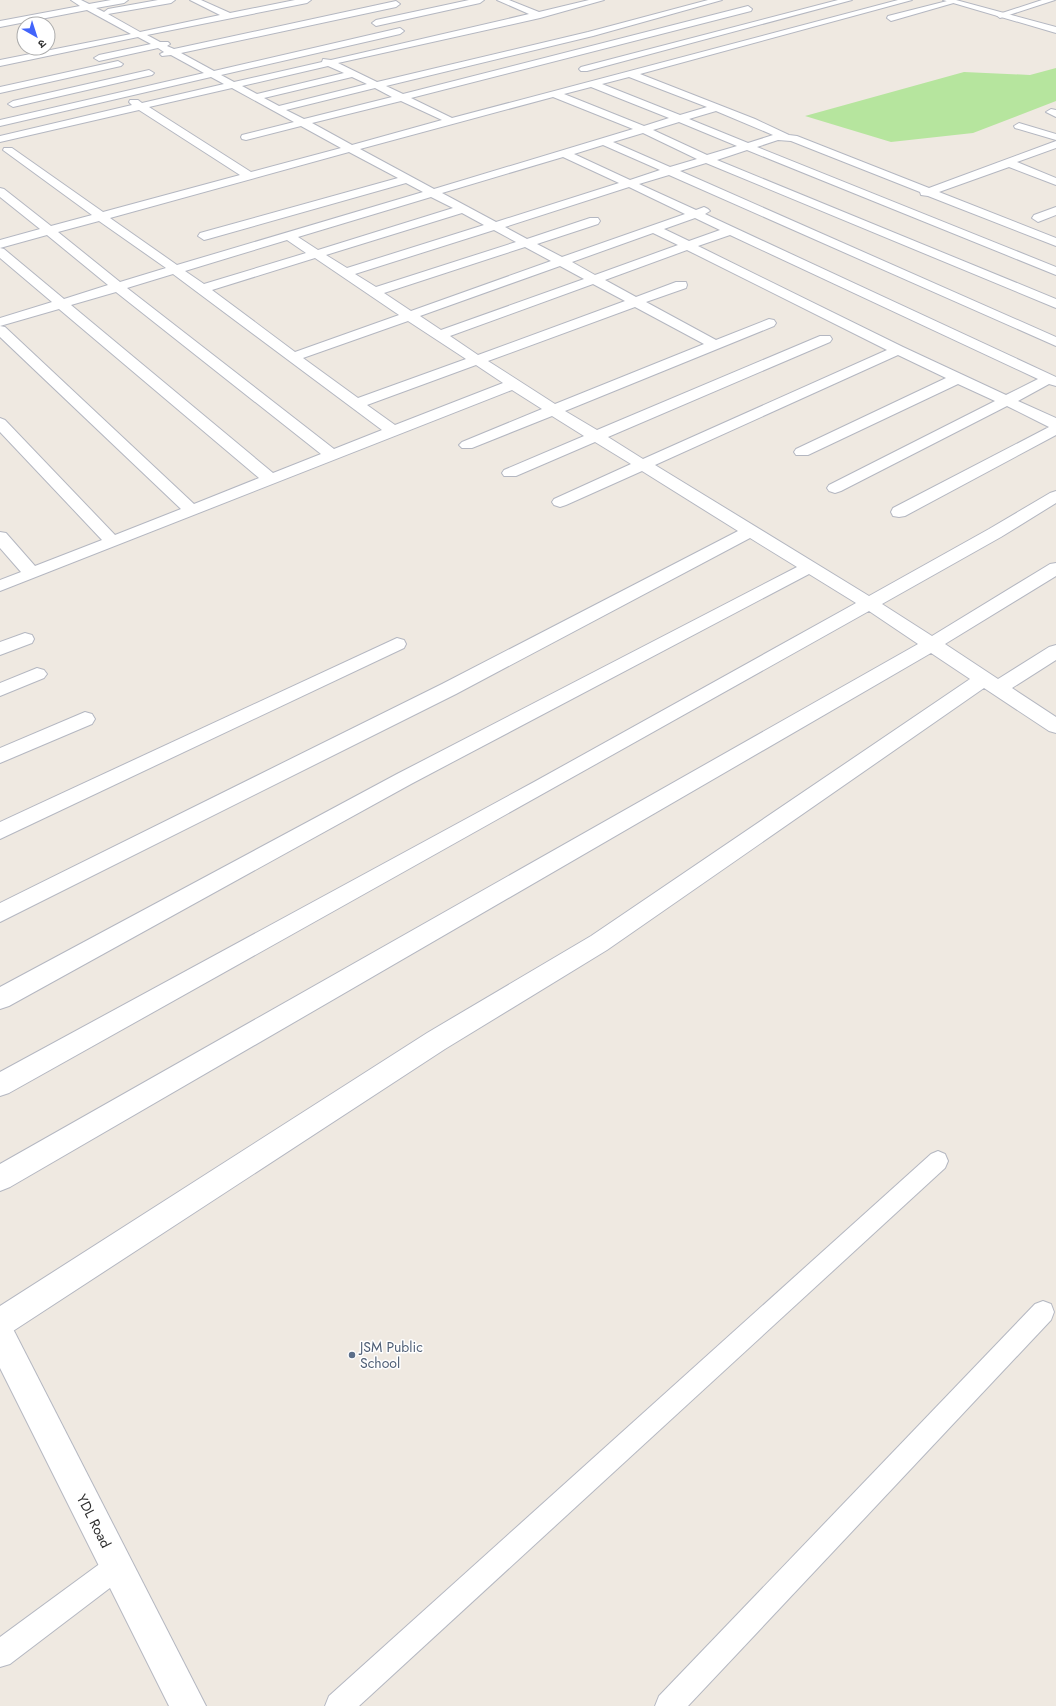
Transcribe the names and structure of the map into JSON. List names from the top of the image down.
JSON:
{
  "streets": {
    "street": ["YDL Road"]
  },
  "places": ["JSM Public School"],
  "north": "bottom right"
}
